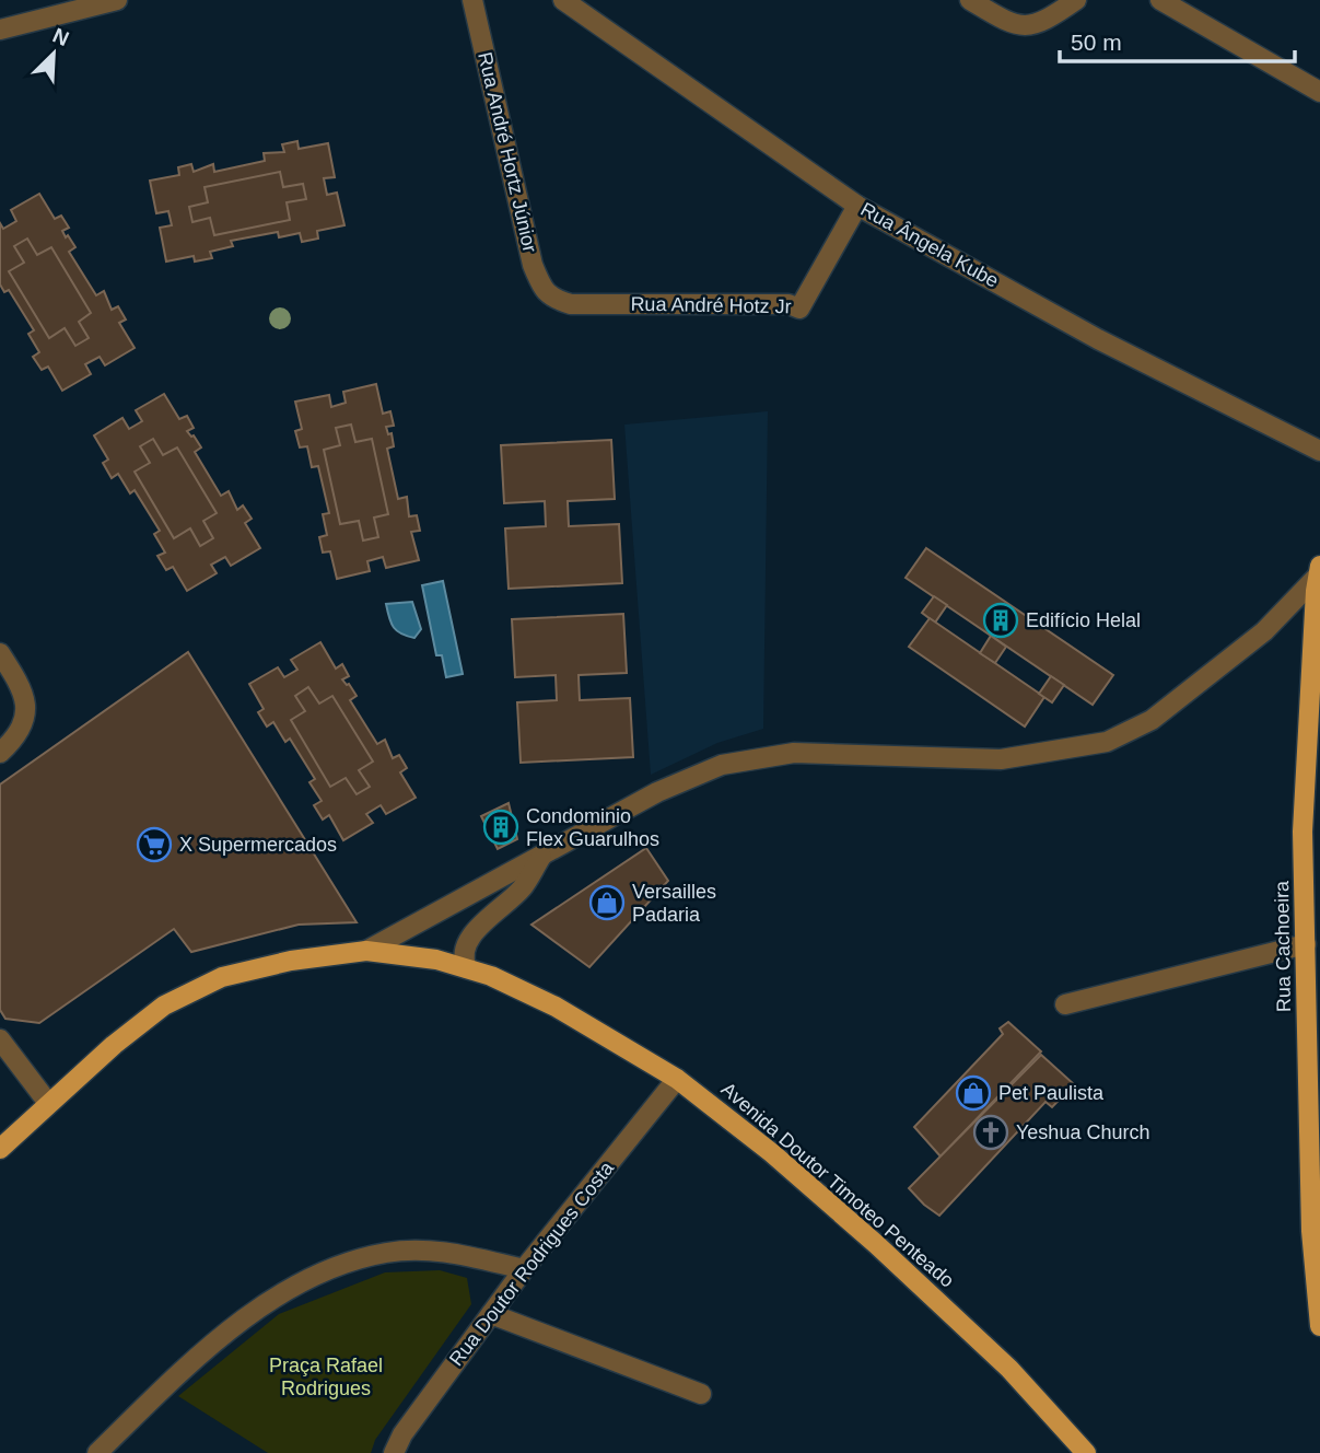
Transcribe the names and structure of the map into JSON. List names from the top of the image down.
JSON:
{
  "streets": {
    "main road": ["Rua Cachoeira", "Avenida Doutor Timoteo Penteado"],
    "street": [
      "Rua André Hortz Júnior",
      "Rua Ângela Kube",
      "Rua André Hotz Jr",
      "Rua Doutor Rodrigues Costa"
    ]
  },
  "crossings": [
    ["Rua André Hortz Júnior", "Rua André Hotz Jr"],
    ["Rua Ângela Kube", "Rua André Hotz Jr"],
    ["Avenida Doutor Timoteo Penteado", "Rua Doutor Rodrigues Costa"]
  ],
  "parks": ["Praça Rafael Rodrigues"],
  "places": {
    "building": ["Edifício Helal", "Condominio Flex Guarulhos"],
    "supermarket": ["X Supermercados"],
    "shop": ["Versailles Padaria", "Pet Paulista"],
    "church": ["Yeshua Church"]
  },
  "scale_bar": "50 m",
  "north": "top right"
}
